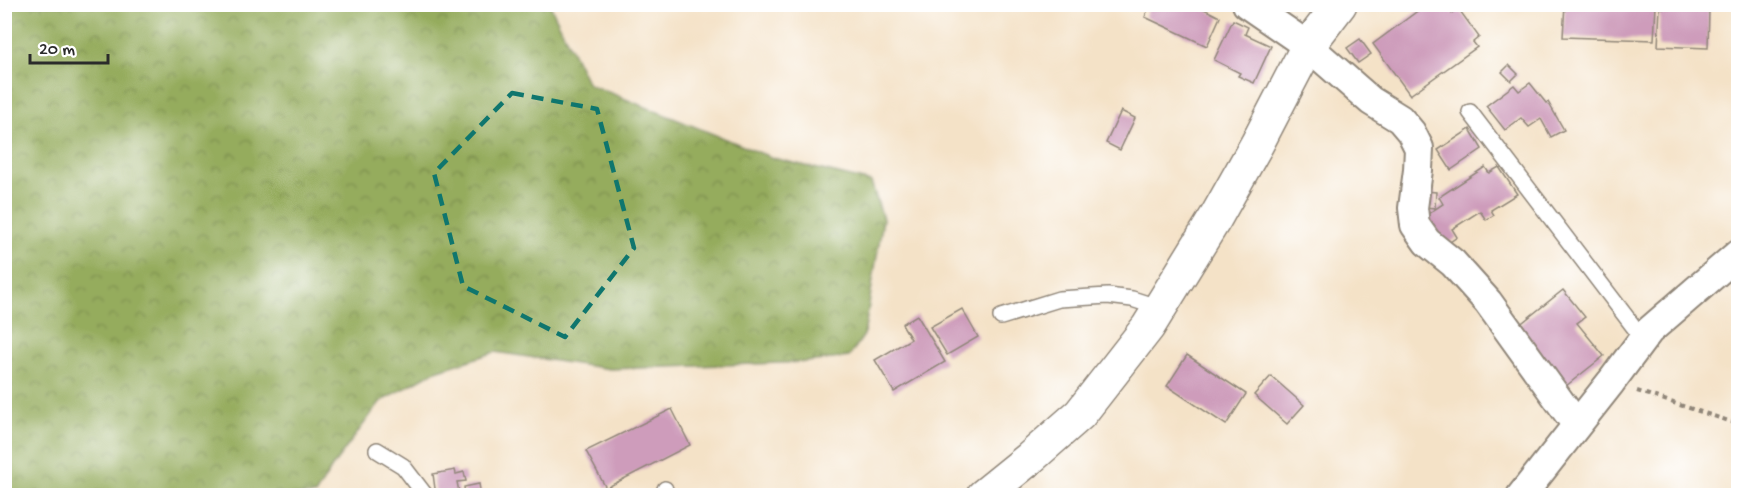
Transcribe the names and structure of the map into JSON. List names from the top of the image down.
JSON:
{
  "scale_bar": "20 m"
}
